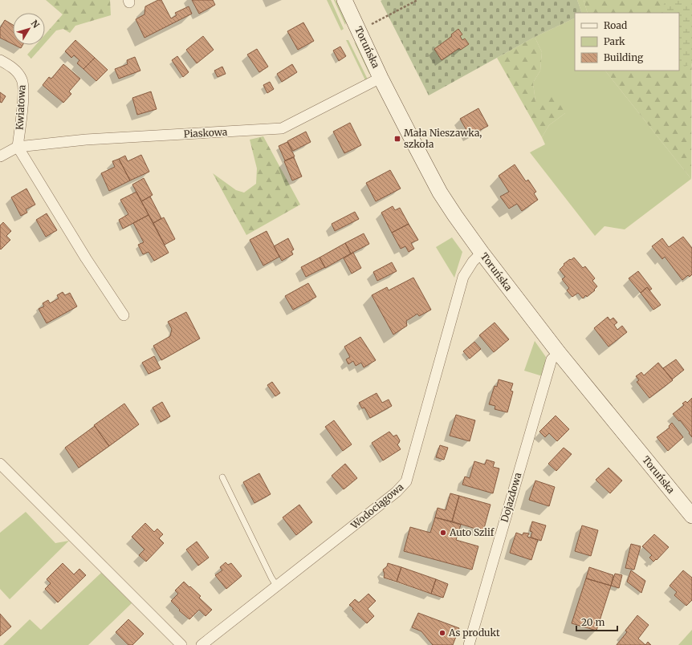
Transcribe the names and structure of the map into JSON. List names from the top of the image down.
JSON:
{
  "streets": {
    "main road": ["Toruńska"],
    "street": [
      "Kwiatowa",
      "Piaskowa",
      "Dojazdowa",
      "Wodociągowa"
    ]
  },
  "crossings": [
    ["Toruńska", "Piaskowa"],
    ["Toruńska", "Dojazdowa"],
    ["Toruńska", "Wodociągowa"],
    ["Kwiatowa", "Piaskowa"]
  ],
  "places": {
    "transit": ["Mała Nieszawka, szkoła"],
    "other": ["Auto Szlif", "As produkt"]
  },
  "legend": ["Road", "Park", "Building"],
  "scale_bar": "20 m",
  "north": "top right"
}
